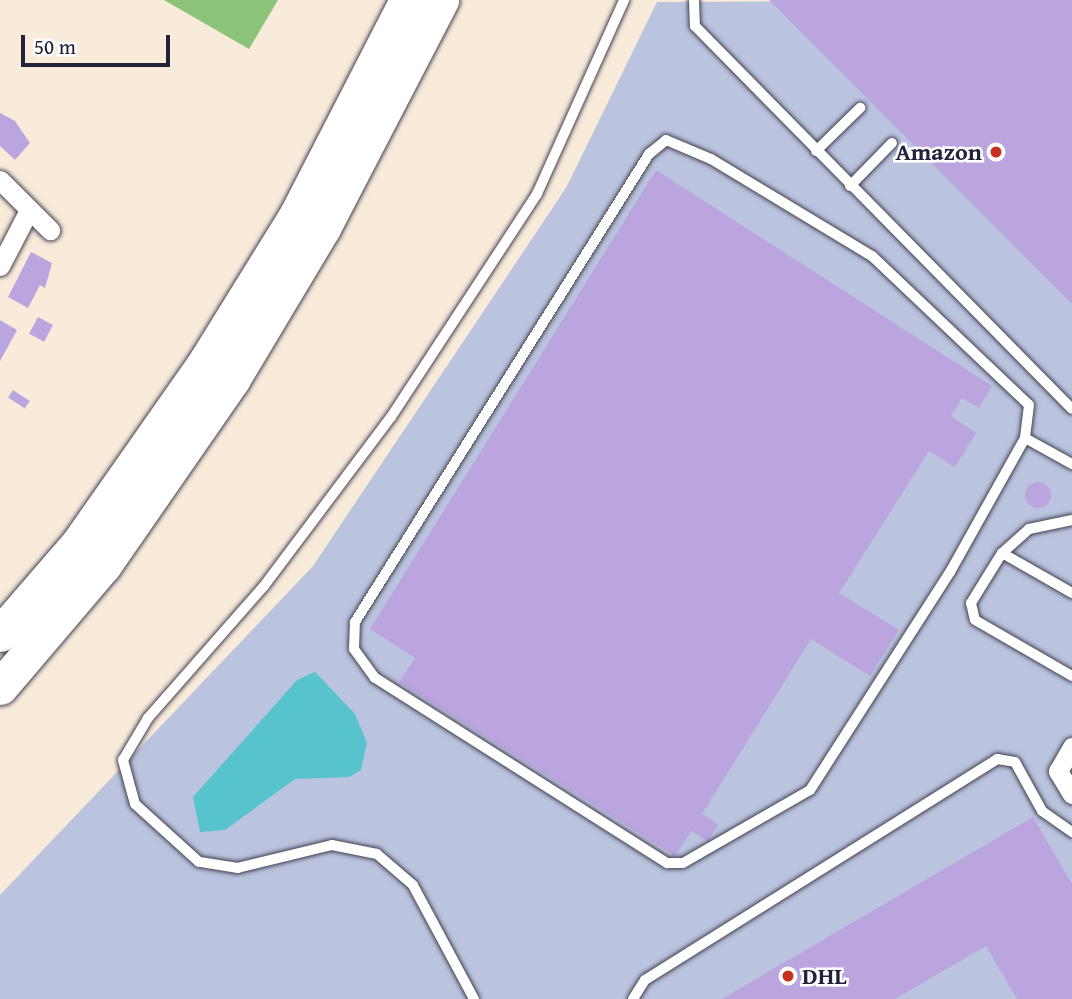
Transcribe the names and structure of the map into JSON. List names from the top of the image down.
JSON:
{
  "places": ["Amazon", "DHL"],
  "scale_bar": "50 m"
}
